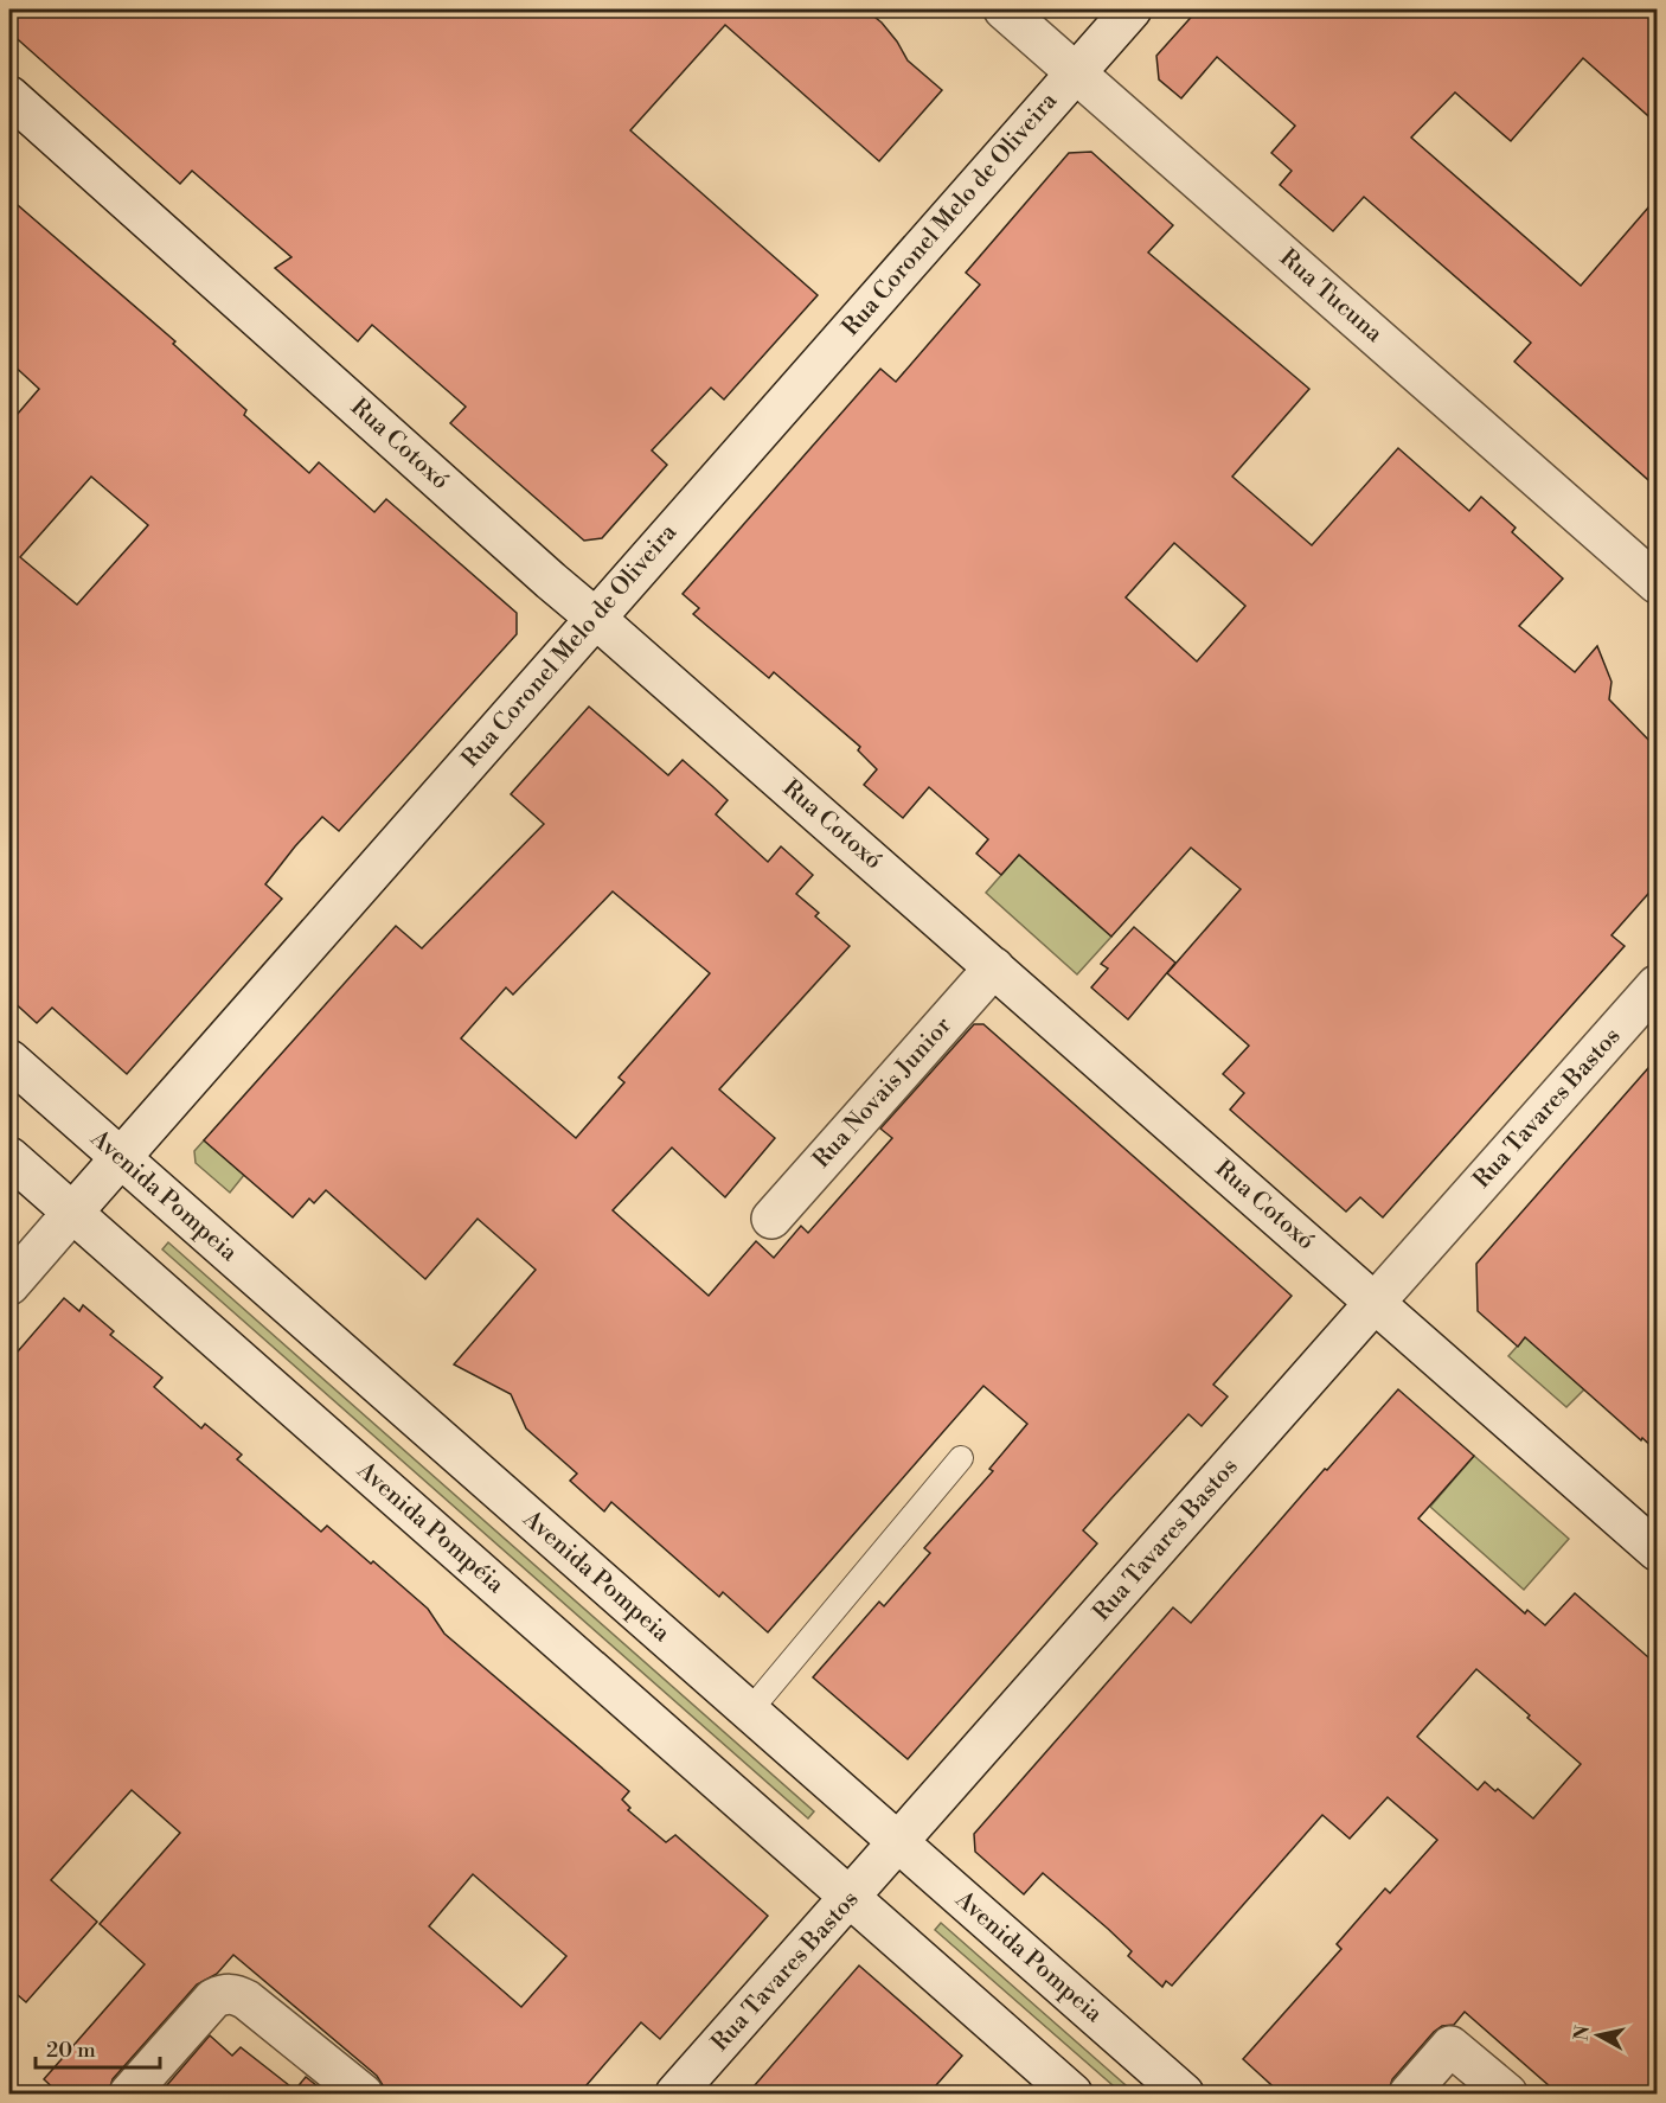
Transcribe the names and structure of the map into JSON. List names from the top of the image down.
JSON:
{
  "streets": {
    "street": [
      "Rua Coronel Melo de Oliveira",
      "Rua Tucuna",
      "Rua Cotoxó",
      "Rua Novais Junior",
      "Rua Tavares Bastos",
      "Avenida Pompeia",
      "Avenida Pompéia"
    ]
  },
  "crossings": [
    ["Rua Coronel Melo de Oliveira", "Rua Tucuna"],
    ["Rua Coronel Melo de Oliveira", "Rua Cotoxó"],
    ["Rua Coronel Melo de Oliveira", "Avenida Pompeia"],
    ["Rua Coronel Melo de Oliveira", "Avenida Pompéia"],
    ["Rua Cotoxó", "Rua Novais Junior"],
    ["Rua Cotoxó", "Rua Tavares Bastos"],
    ["Rua Tavares Bastos", "Avenida Pompeia"],
    ["Rua Tavares Bastos", "Avenida Pompéia"]
  ],
  "scale_bar": "20 m",
  "north": "left"
}
